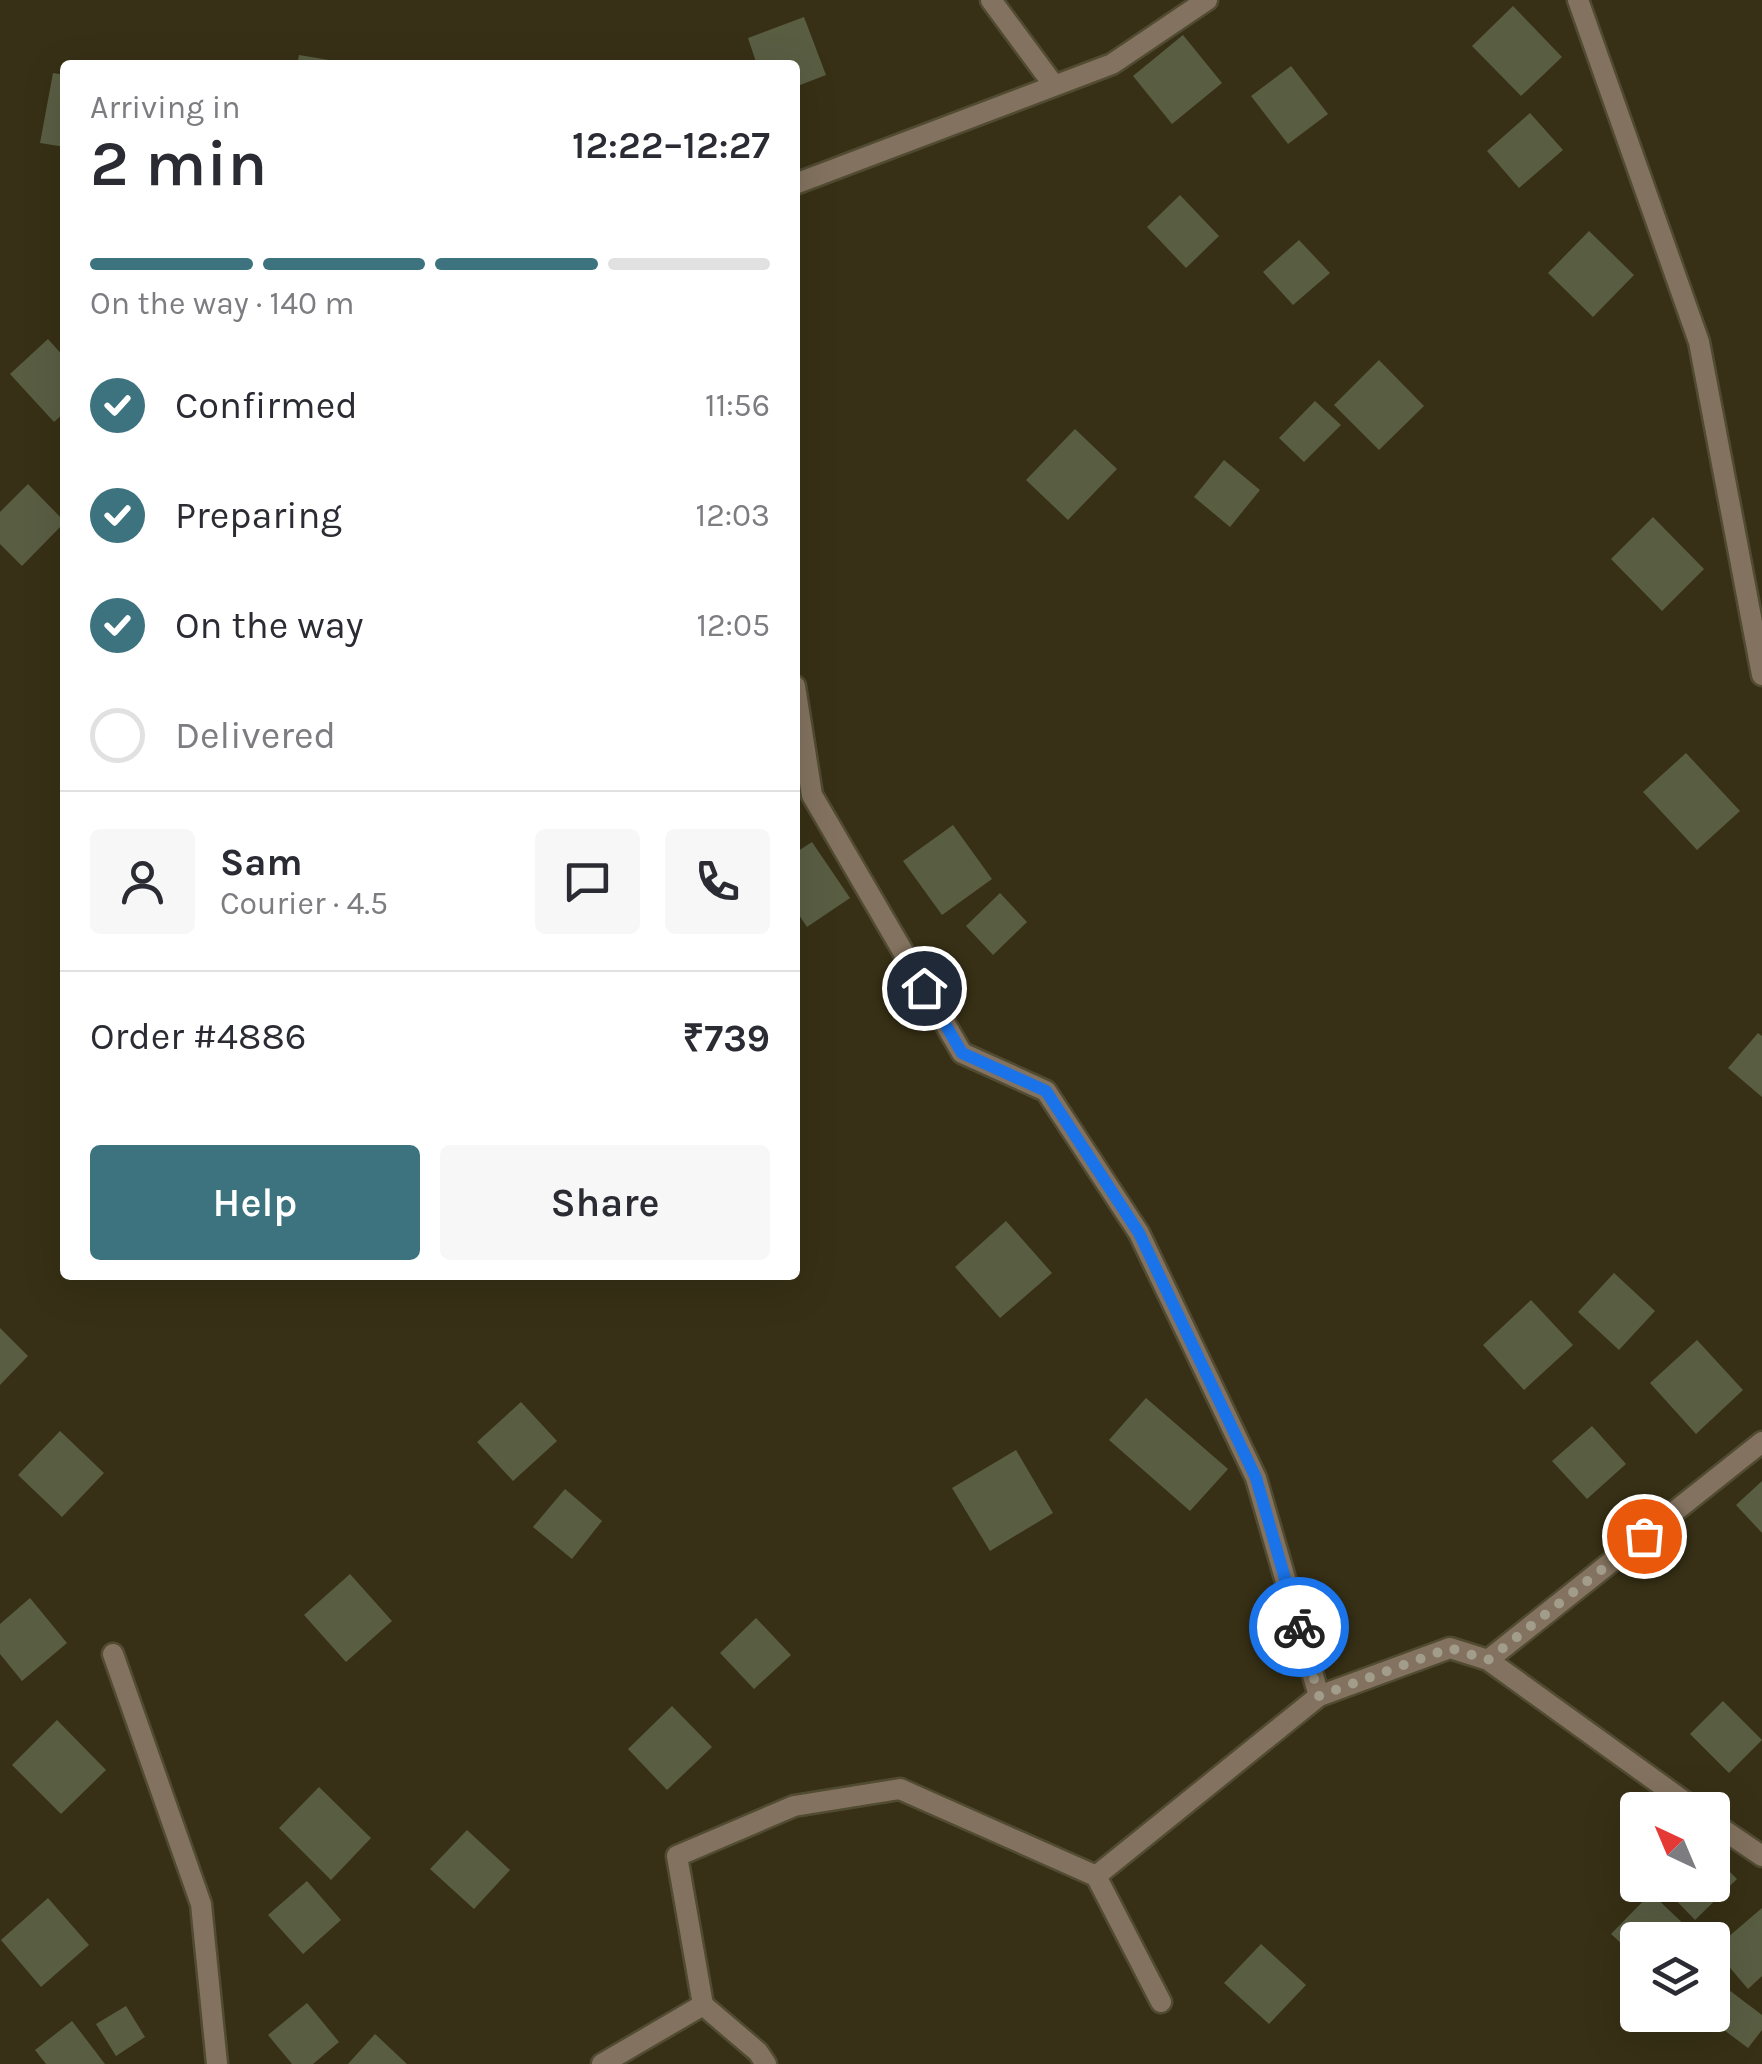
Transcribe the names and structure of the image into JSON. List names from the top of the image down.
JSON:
{
  "north": "top left",
  "page": {
    "heading": ["2 min", "Arriving in", "12:22–12:27"],
    "panel": [
      "Sam",
      "Courier · 4.5",
      "Order #4886",
      "₹739"
    ],
    "bar": "On the way · 140 m",
    "list": [
      ["Confirmed", "11:56"],
      ["Preparing", "12:03"],
      ["On the way", "12:05"],
      "Delivered"
    ],
    "buttons": ["Help", "Share"]
  }
}
